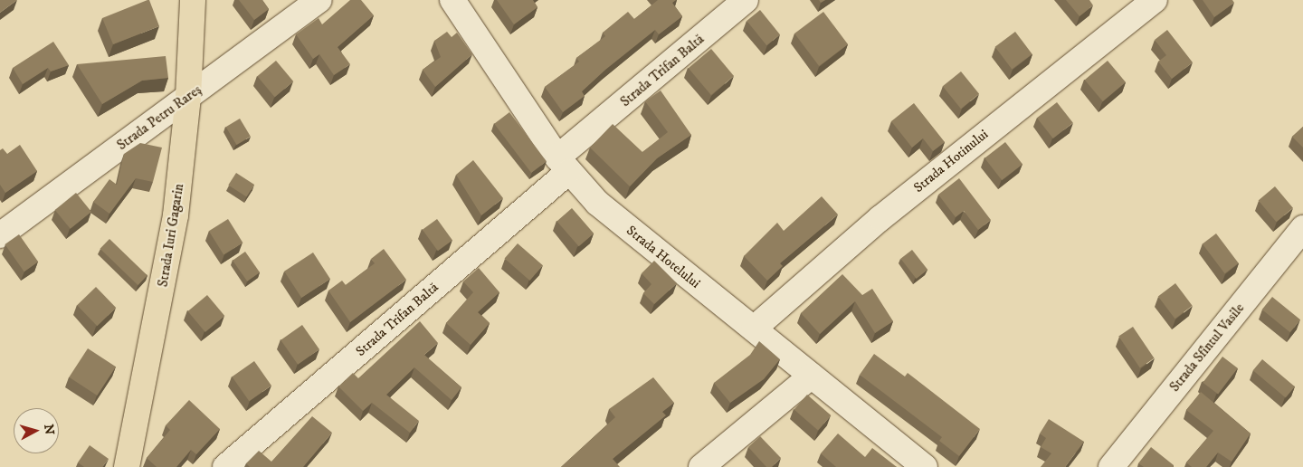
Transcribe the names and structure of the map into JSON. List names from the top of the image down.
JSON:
{
  "streets": {
    "main road": ["Strada Iuri Gagarin"],
    "street": [
      "Strada Trifan Baltă",
      "Strada Petru Rareș",
      "Strada Hotinului",
      "Strada Hotelului",
      "Strada Sfîntul Vasile"
    ]
  },
  "crossings": [
    ["Strada Trifan Baltă", "Strada Hotelului"],
    ["Strada Petru Rareș", "Strada Iuri Gagarin"],
    ["Strada Hotinului", "Strada Hotelului"]
  ],
  "north": "right"
}
